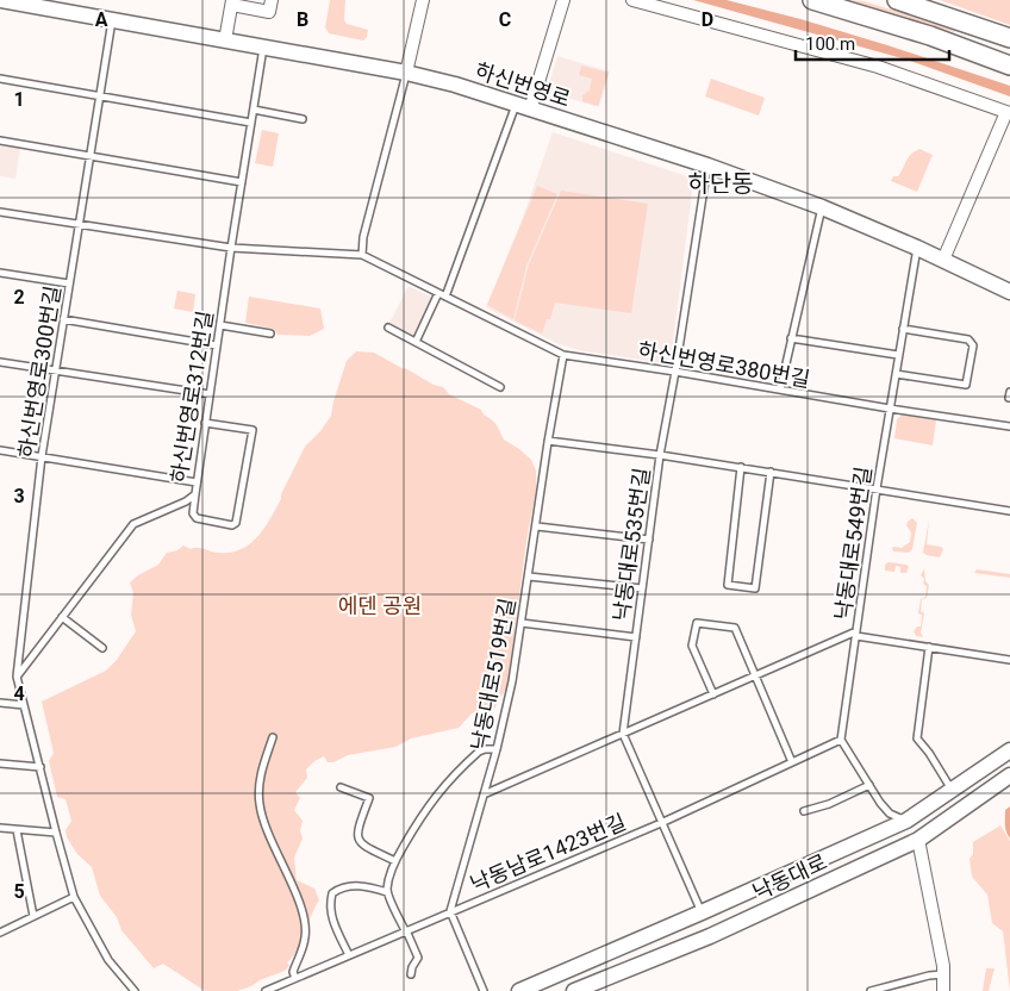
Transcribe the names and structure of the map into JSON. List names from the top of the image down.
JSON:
{
  "streets": {
    "street": ["하신번영로", "낙동대로"],
    "lane": [
      "하신번영로380번길",
      "하신번영로300번길",
      "하신번영로312번길",
      "낙동대로549번길",
      "낙동대로535번길",
      "낙동대로519번길",
      "낙동남로1423번길"
    ]
  },
  "crossings": [
    ["하신번영로", "하신번영로300번길"],
    ["하신번영로", "하신번영로312번길"],
    ["하신번영로", "낙동대로549번길"],
    ["하신번영로", "낙동대로535번길"],
    ["하신번영로380번길", "하신번영로300번길"],
    ["하신번영로380번길", "하신번영로312번길"],
    ["하신번영로380번길", "낙동대로549번길"],
    ["하신번영로380번길", "낙동대로535번길"],
    ["하신번영로380번길", "낙동대로519번길"],
    ["하신번영로300번길", "하신번영로312번길"],
    ["낙동대로549번길", "낙동남로1423번길"],
    ["낙동대로519번길", "낙동남로1423번길"]
  ],
  "districts": ["하단동"],
  "parks": ["에덴 공원"],
  "scale_bar": "100 m",
  "grid": {
    "columns": [
      "A",
      "B",
      "C",
      "D"
    ],
    "rows": [
      "1",
      "2",
      "3",
      "4",
      "5"
    ]
  }
}
